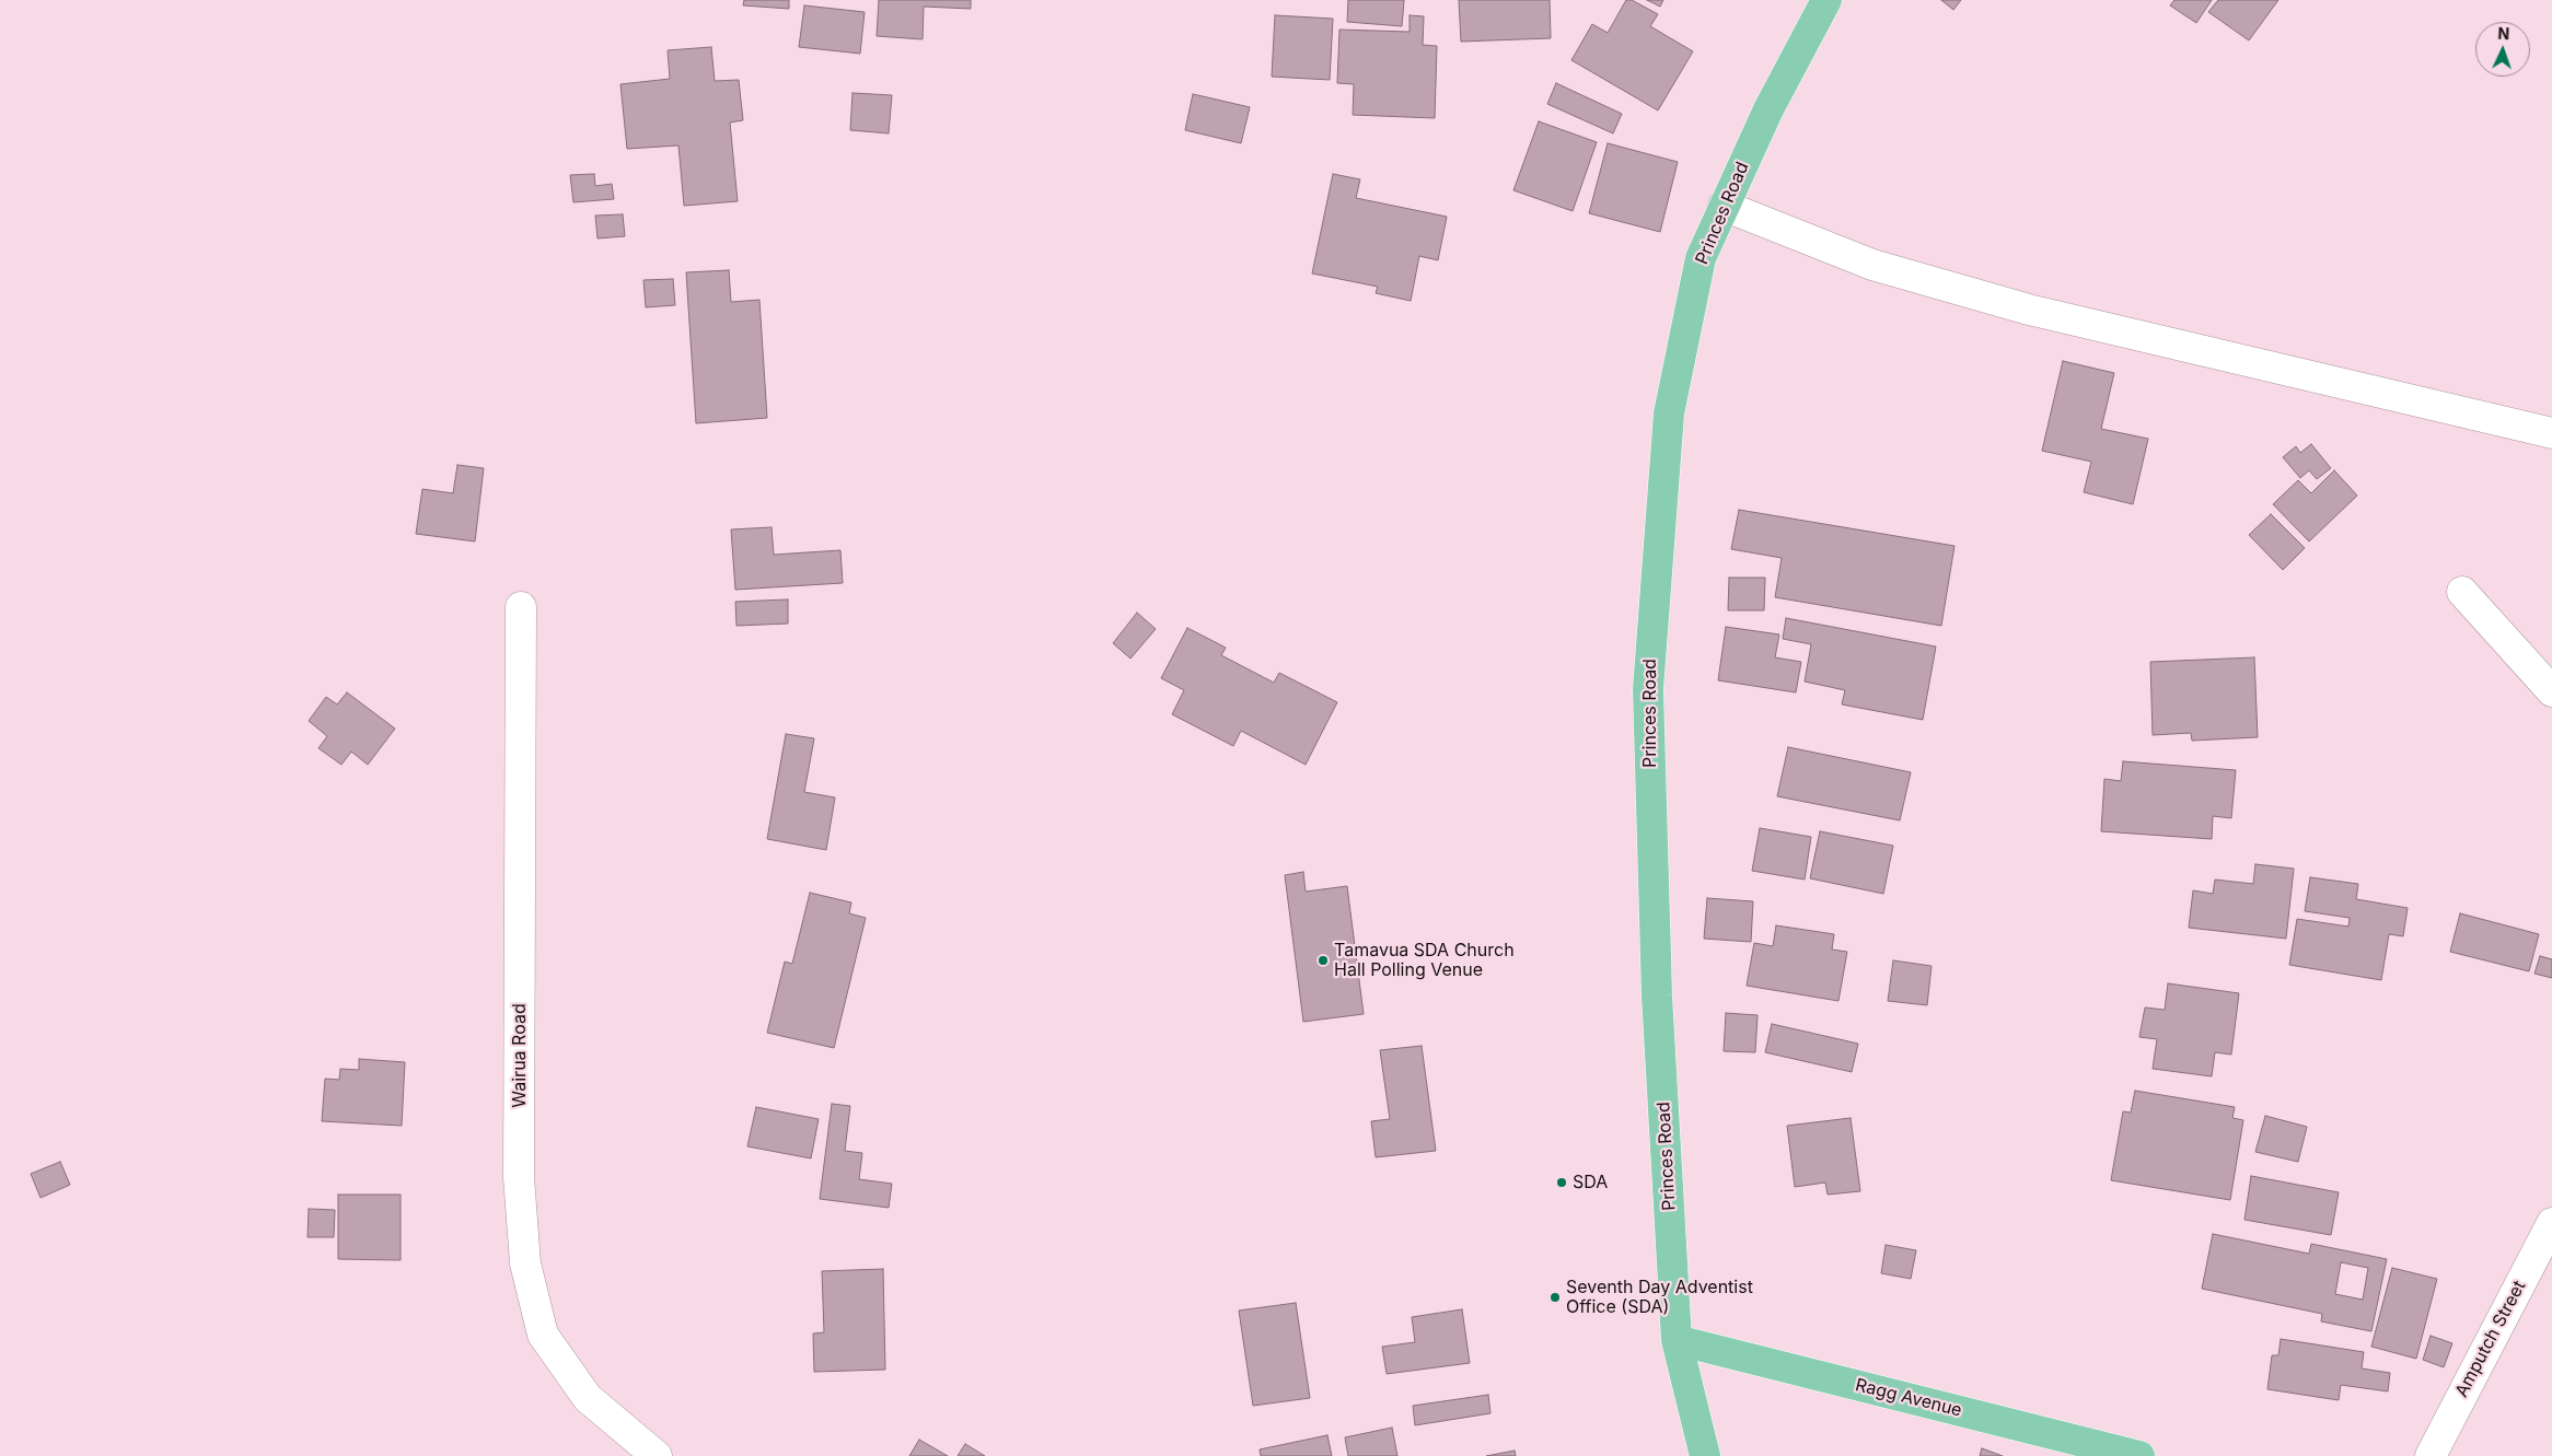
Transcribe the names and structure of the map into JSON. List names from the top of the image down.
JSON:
{
  "streets": {
    "main road": ["Princes Road", "Ragg Avenue"],
    "street": ["Wairua Road", "Amputch Street"]
  },
  "crossings": [
    ["Princes Road", "Ragg Avenue"]
  ],
  "places": ["Tamavua SDA Church Hall Polling Venue", "SDA", "Seventh Day Adventist Office (SDA)"],
  "north": "top"
}
